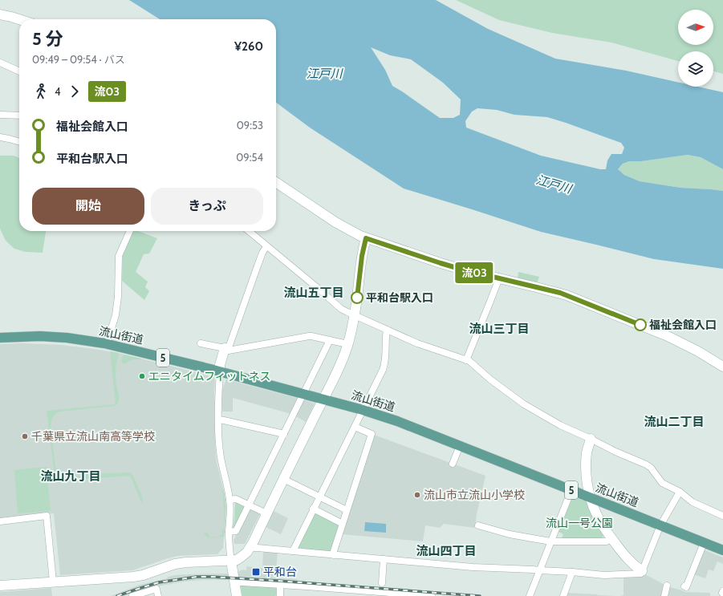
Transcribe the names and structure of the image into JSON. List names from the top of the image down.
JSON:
{
  "streets": {
    "main road": ["流山街道", "5"]
  },
  "districts": [
    "流山五丁目",
    "流山三丁目",
    "流山二丁目",
    "流山九丁目",
    "流山四丁目"
  ],
  "water": ["江戸川"],
  "parks": ["流山一号公園"],
  "places": {
    "other": [
      "平和台駅入口",
      "福祉会館入口",
      "エニタイムフィットネス",
      "千葉県立流山南高等学校",
      "流山市立流山小学校"
    ],
    "transit": ["平和台"]
  },
  "lines": ["bus line 流03"],
  "north": "right",
  "page": {
    "on_map": "流03",
    "heading": ["5 分", "09:49 – 09:54 · バス", "¥260"],
    "legs": ["4", "流03"],
    "list": [
      {
        "name": "福祉会館入口",
        "value": "09:53"
      },
      {
        "name": "平和台駅入口",
        "value": "09:54"
      }
    ],
    "buttons": ["開始", "きっぷ"]
  }
}
